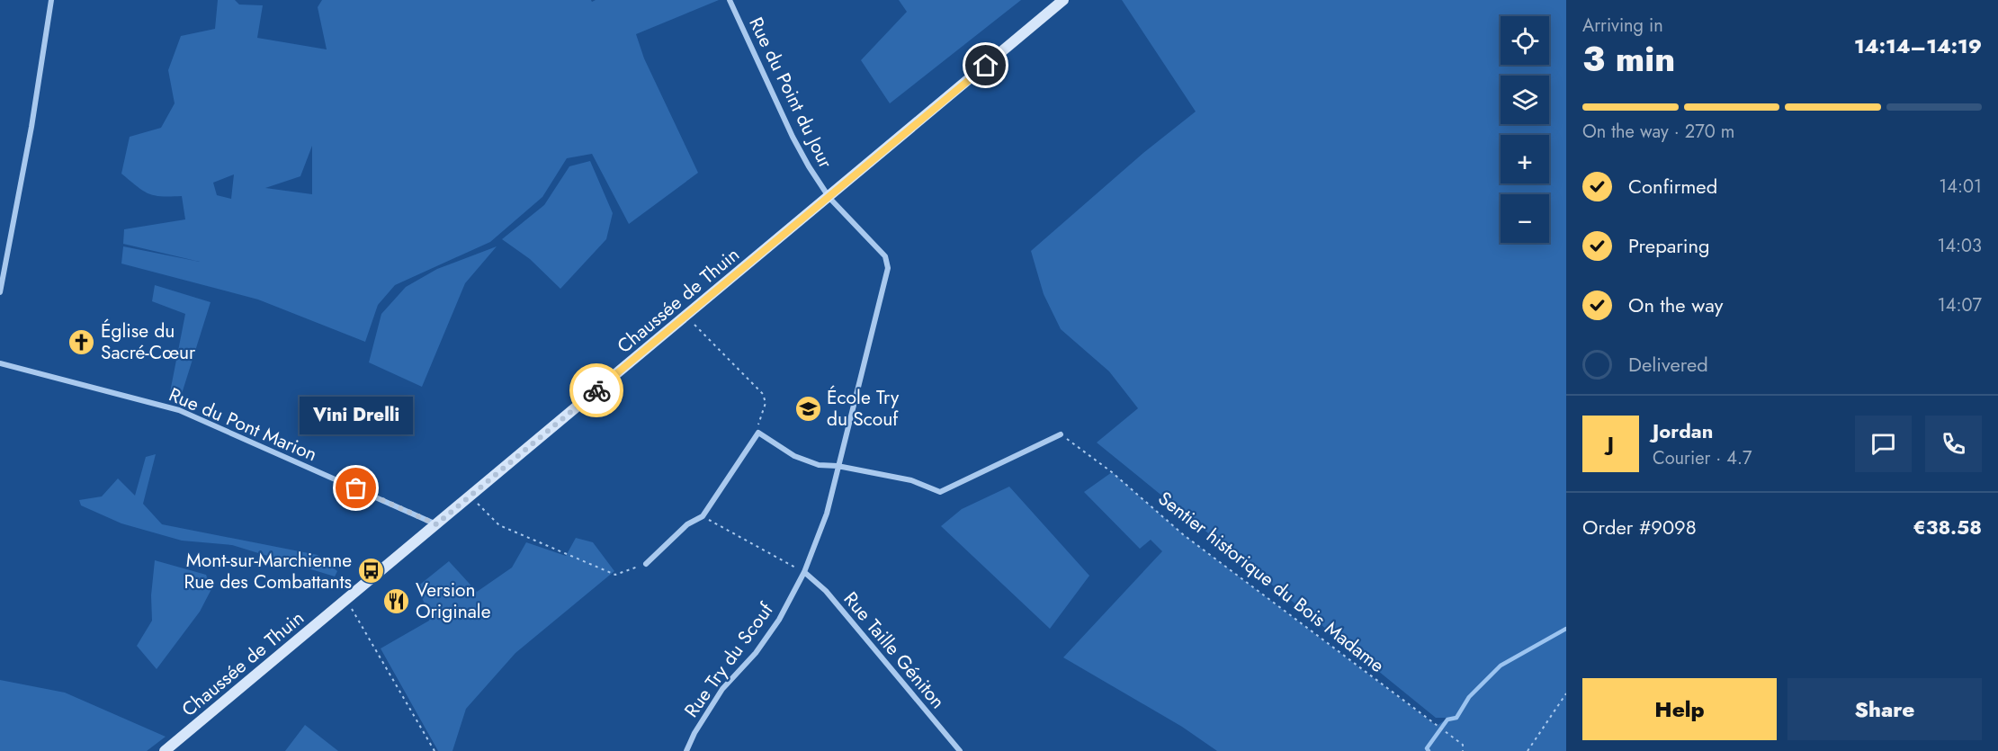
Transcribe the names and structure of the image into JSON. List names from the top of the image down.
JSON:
{
  "streets": {
    "main road": ["Chaussée de Thuin"],
    "street": [
      "Rue du Point du Jour",
      "Rue du Pont Marion",
      "Rue Taille Géniton",
      "Rue Try du Scouf"
    ],
    "path": ["Sentier historique du Bois Madame"]
  },
  "crossings": [
    ["Rue du Point du Jour", "Chaussée de Thuin"],
    ["Rue du Point du Jour", "Rue Try du Scouf"],
    ["Chaussée de Thuin", "Rue du Pont Marion"],
    ["Chaussée de Thuin", "Rue Try du Scouf"],
    ["Rue Taille Géniton", "Rue Try du Scouf"]
  ],
  "places": {
    "church": ["Église du Sacré-Cœur"],
    "school or university": ["École Try du Scouf"],
    "other": ["Vini Drelli"],
    "bus stop": ["Mont-sur-Marchienne Rue des Combattants"],
    "restaurant": ["Version Originale"]
  },
  "page": {
    "heading": ["3 min", "Arriving in", "14:14–14:19"],
    "panel": [
      "Jordan",
      "Courier · 4.7",
      "Order #9098",
      "€38.58"
    ],
    "map_buttons": ["+", "−"],
    "bar": "On the way · 270 m",
    "list": [
      ["Confirmed", "14:01"],
      ["Preparing", "14:03"],
      ["On the way", "14:07"],
      "Delivered"
    ],
    "bubble": "Vini Drelli",
    "round": "J",
    "buttons": ["Help", "Share"]
  }
}
